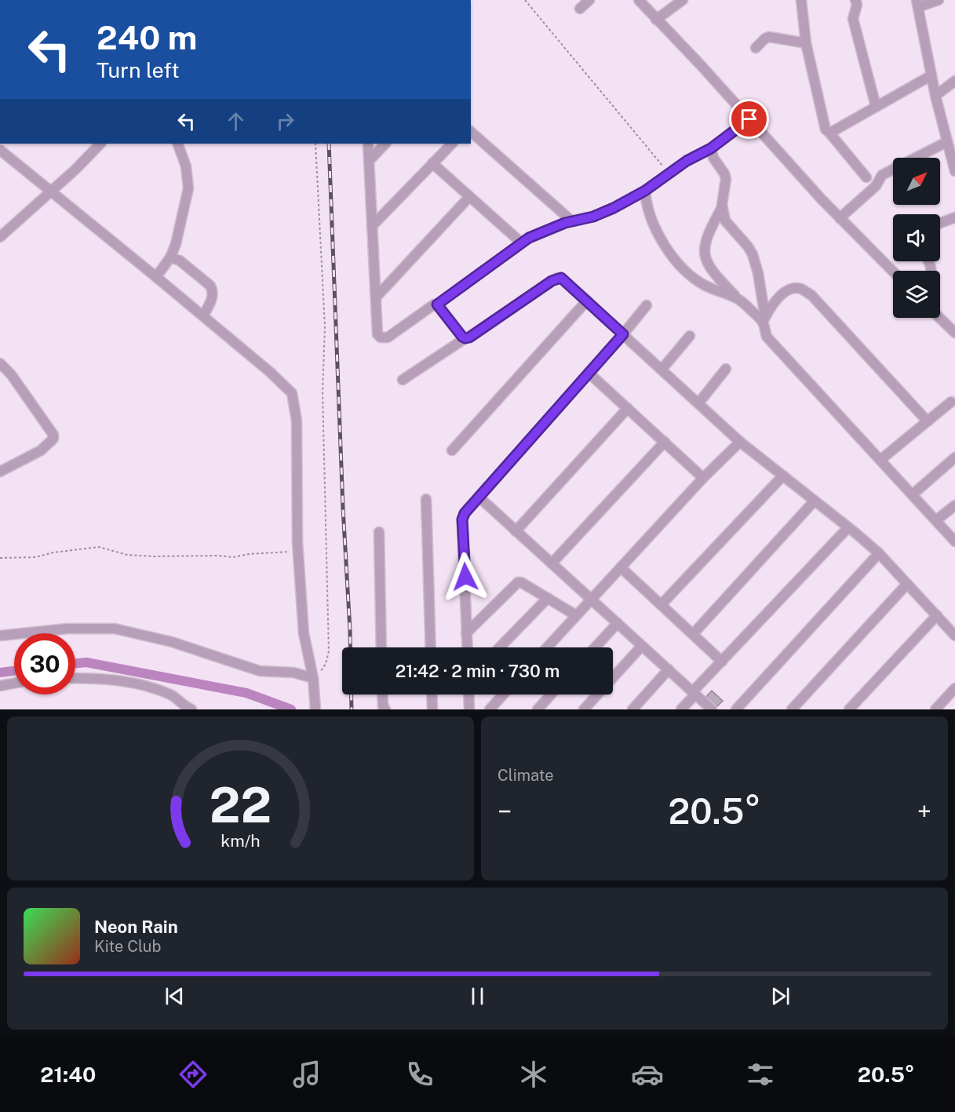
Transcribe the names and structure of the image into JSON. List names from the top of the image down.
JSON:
{
  "north": "top right",
  "page": {
    "turn": ["240 m", "Turn left"],
    "limit": "30",
    "trip": "21:42 · 2 min · 730 m",
    "tile": "Climate",
    "heat": ["−", "20.5°", "+"],
    "song": ["Neon Rain", "Kite Club"],
    "tabs": ["21:40", "20.5°"],
    "gauge": ["22", "km/h"]
  }
}
